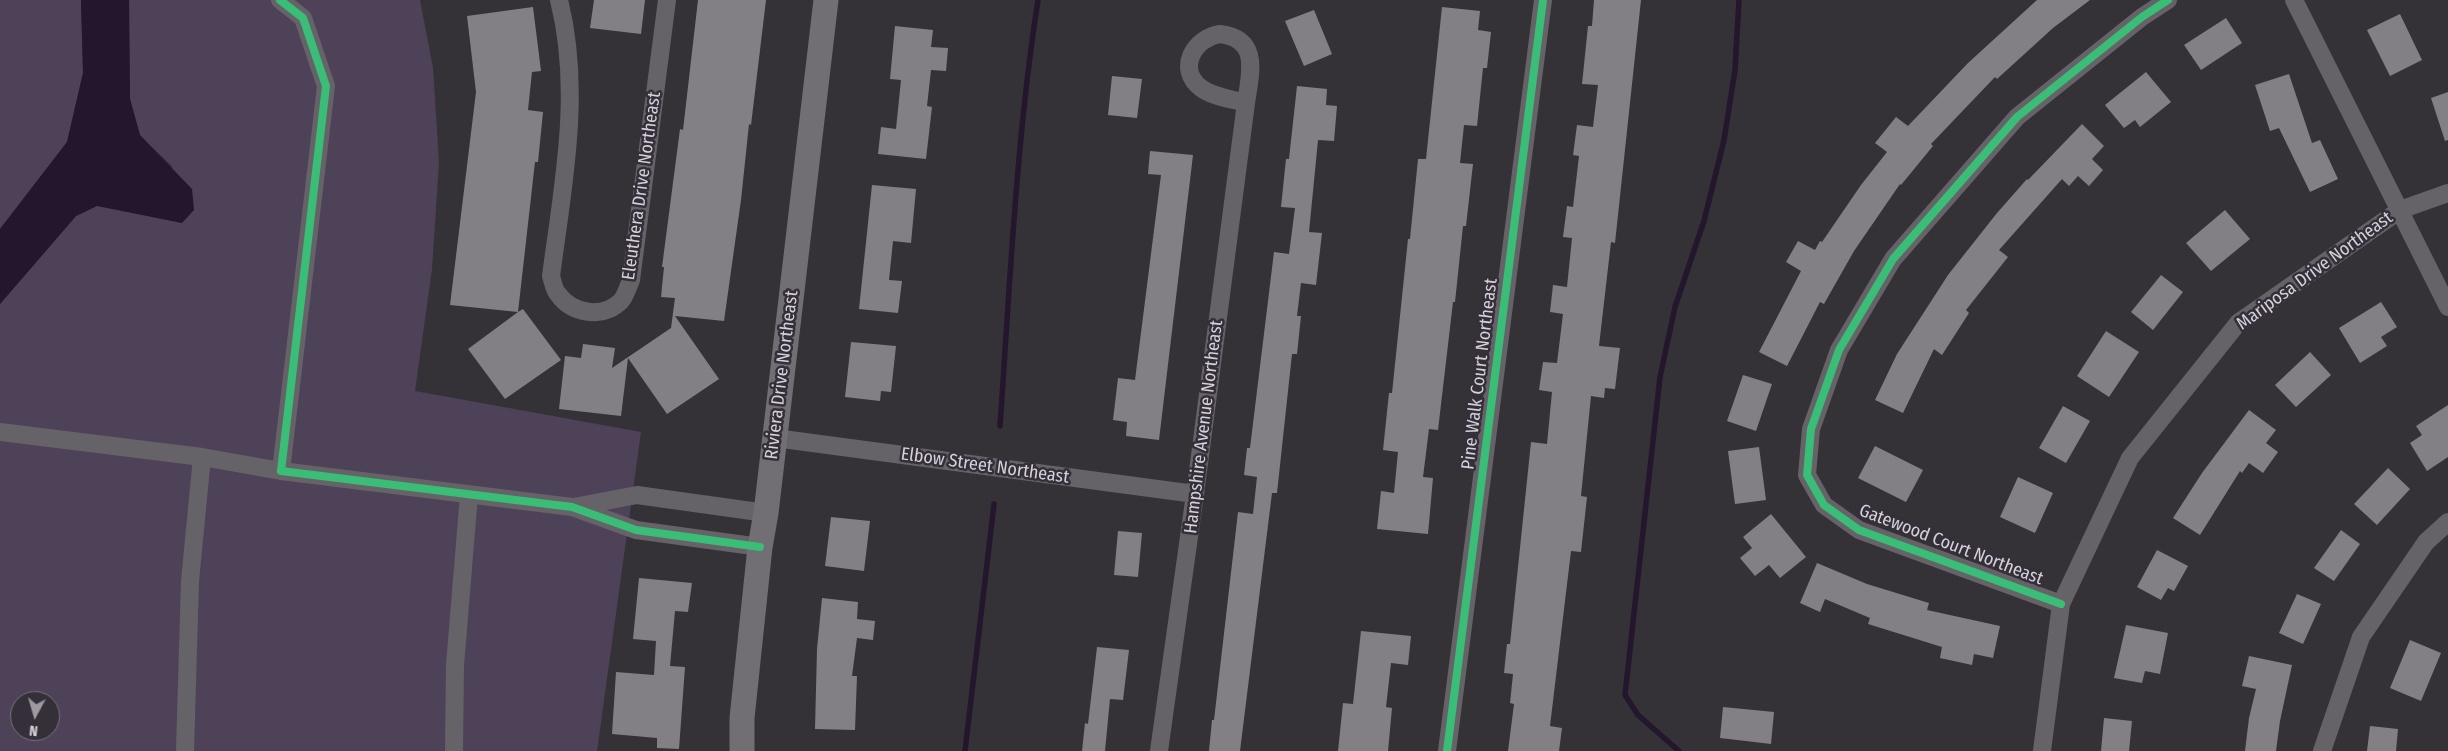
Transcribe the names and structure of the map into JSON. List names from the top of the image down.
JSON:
{
  "streets": {
    "street": [
      "Eleuthera Drive Northeast",
      "Mariposa Drive Northeast",
      "Pine Walk Court Northeast",
      "Riviera Drive Northeast",
      "Hampshire Avenue Northeast",
      "Elbow Street Northeast",
      "Gatewood Court Northeast"
    ]
  },
  "crossings": [
    ["Mariposa Drive Northeast", "Gatewood Court Northeast"],
    ["Riviera Drive Northeast", "Elbow Street Northeast"],
    ["Hampshire Avenue Northeast", "Elbow Street Northeast"]
  ],
  "north": "bottom"
}
